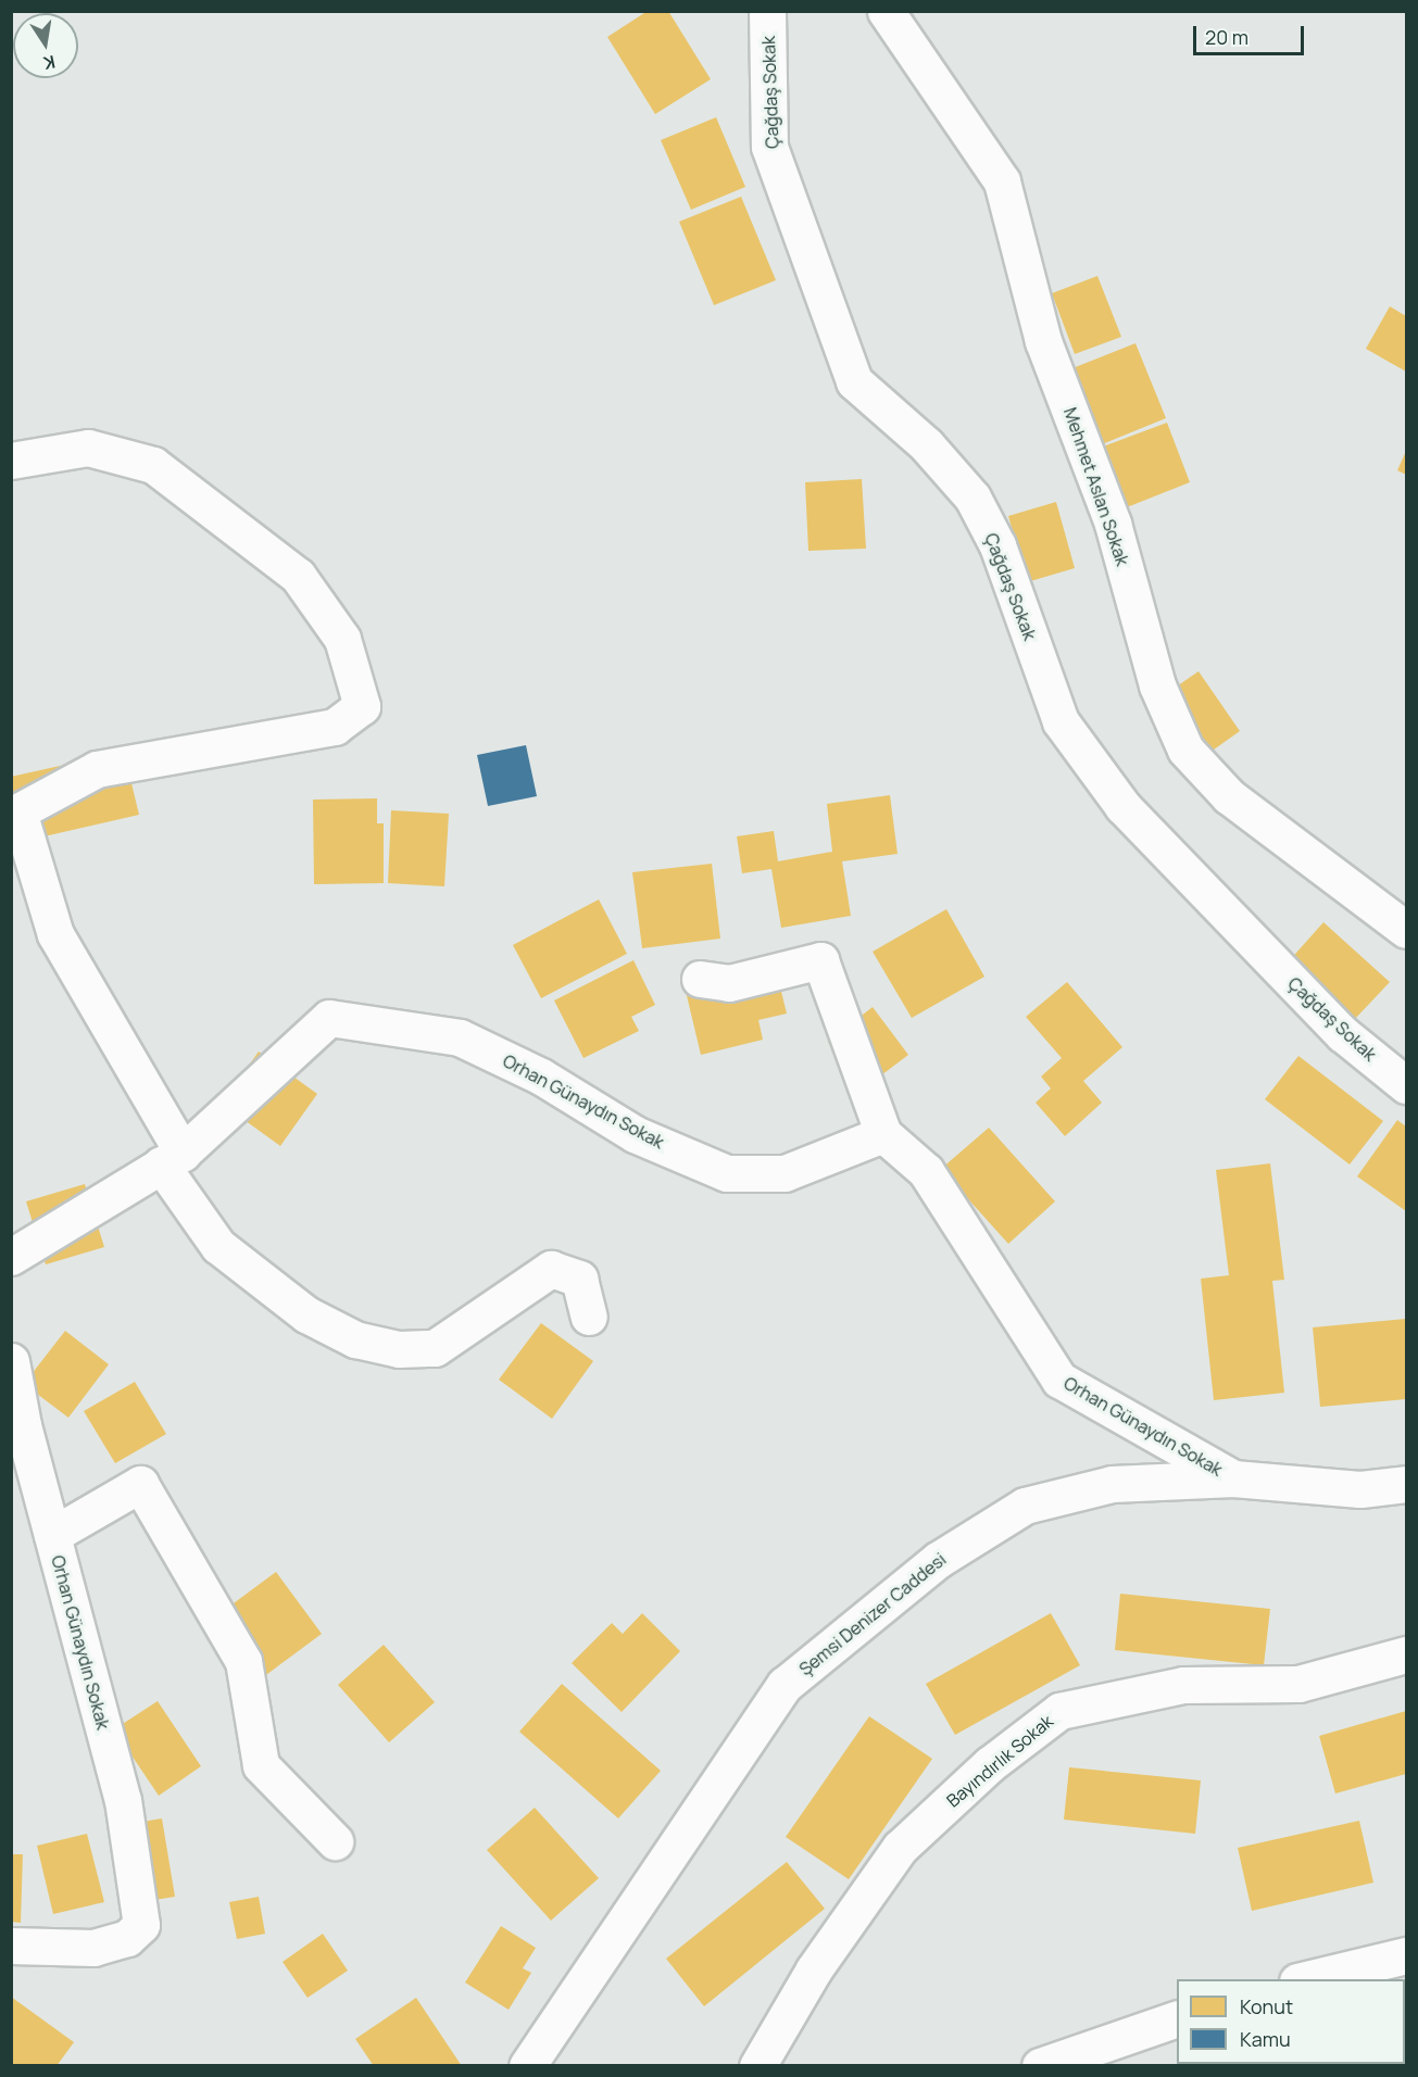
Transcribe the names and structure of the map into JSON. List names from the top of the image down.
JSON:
{
  "streets": {
    "street": [
      "Çağdaş Sokak",
      "Mehmet Aslan Sokak",
      "Orhan Günaydın Sokak",
      "Şemsi Denizer Caddesi",
      "Bayındırlık Sokak"
    ]
  },
  "crossings": [
    ["Orhan Günaydın Sokak", "Şemsi Denizer Caddesi"]
  ],
  "legend": ["Konut", "Kamu"],
  "scale_bar": "20 m",
  "north": "bottom"
}
